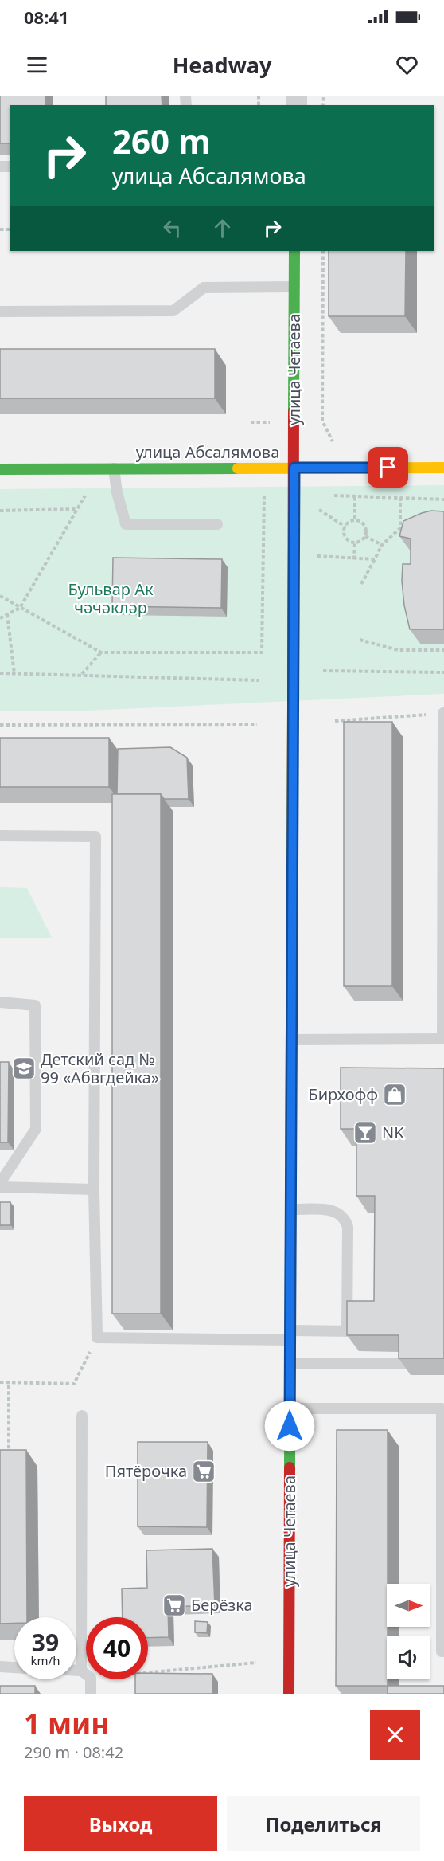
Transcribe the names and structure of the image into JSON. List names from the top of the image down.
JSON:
{
  "streets": {
    "street": ["улица Четаева", "улица Абсалямова"]
  },
  "crossings": [
    ["улица Четаева", "улица Абсалямова"]
  ],
  "parks": ["Бульвар Ак чәчәкләр"],
  "places": {
    "school or university": ["Детский сад № 99 «Абвгдейка»"],
    "shop": ["Бирхофф"],
    "bar": ["NK"],
    "supermarket": ["Пятёрочка", "Берёзка"]
  },
  "north": "right",
  "page": {
    "status": "08:41",
    "header": "Headway",
    "turn": ["260 m", "улица Абсалямова"],
    "speed": "39 km/h",
    "limit": "40",
    "heading": ["1 мин", "290 m · 08:42"],
    "buttons": ["Выход", "Поделиться"]
  }
}
